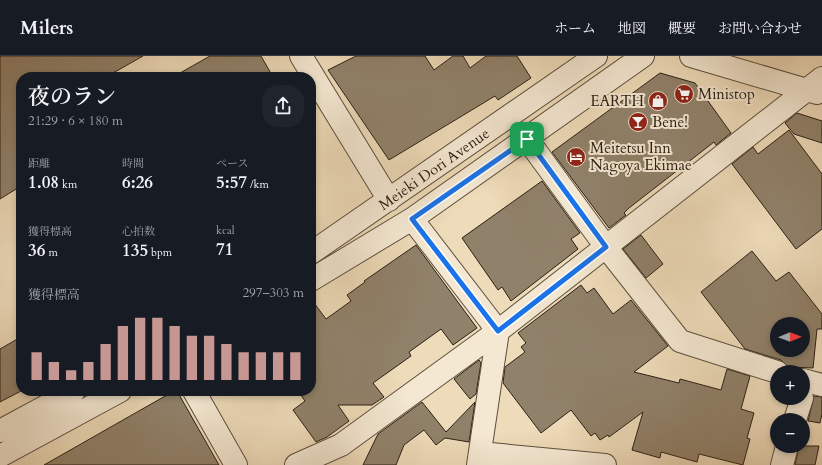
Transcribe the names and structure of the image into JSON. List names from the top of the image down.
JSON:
{
  "streets": {
    "street": ["Meieki Dori Avenue"]
  },
  "places": {
    "supermarket": ["Ministop"],
    "shop": ["EARTH"],
    "bar": ["Bene!"],
    "hotel": ["Meitetsu Inn Nagoya Ekimae"]
  },
  "north": "right",
  "page": {
    "header": "Milers",
    "nav": [
      "ホーム",
      "地図",
      "概要",
      "お問い合わせ"
    ],
    "heading": ["夜のラン", "21:29 · 6 × 180 m"],
    "stats": [
      ["距離", "1.08 km"],
      ["時間", "6:26"],
      ["ペース", "5:57 /km"],
      ["獲得標高", "36 m"],
      ["心拍数", "135 bpm"],
      ["kcal", "71"]
    ],
    "chart": ["獲得標高", "297–303 m"],
    "map_buttons": ["+", "−"]
  }
}
